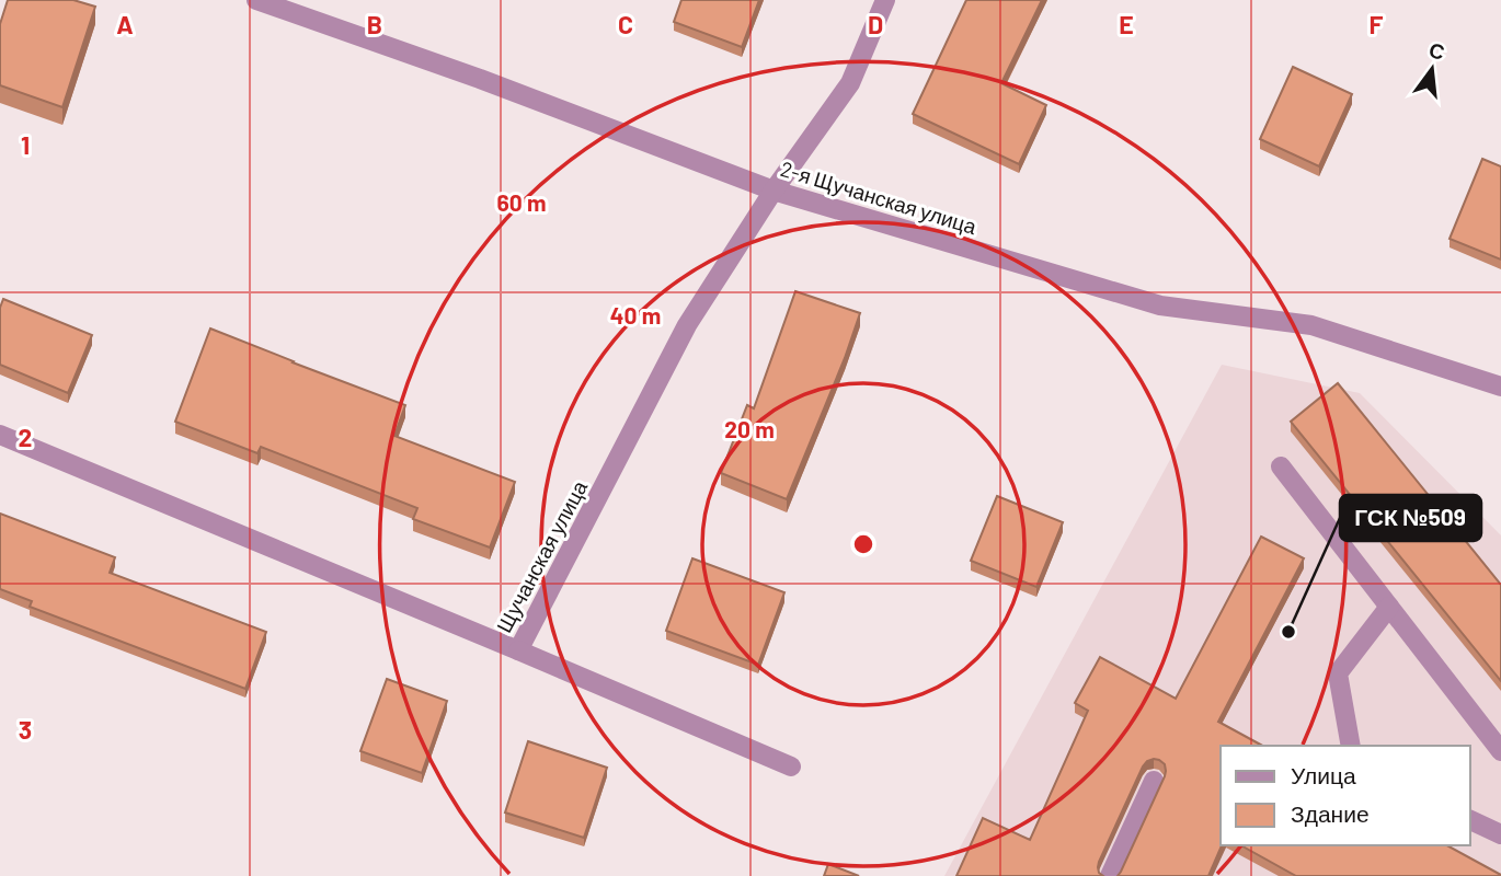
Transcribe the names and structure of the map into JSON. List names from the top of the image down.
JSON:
{
  "streets": {
    "street": ["2-я Щучанская улица", "Щучанская улица"]
  },
  "crossings": [
    ["2-я Щучанская улица", "Щучанская улица"]
  ],
  "places": ["ГСК №509"],
  "legend": ["Улица", "Здание"],
  "north": "top",
  "grid": {
    "columns": [
      "A",
      "B",
      "C",
      "D",
      "E",
      "F"
    ],
    "rows": ["1", "2", "3"]
  },
  "rings": ["60 m", "40 m", "20 m"]
}
